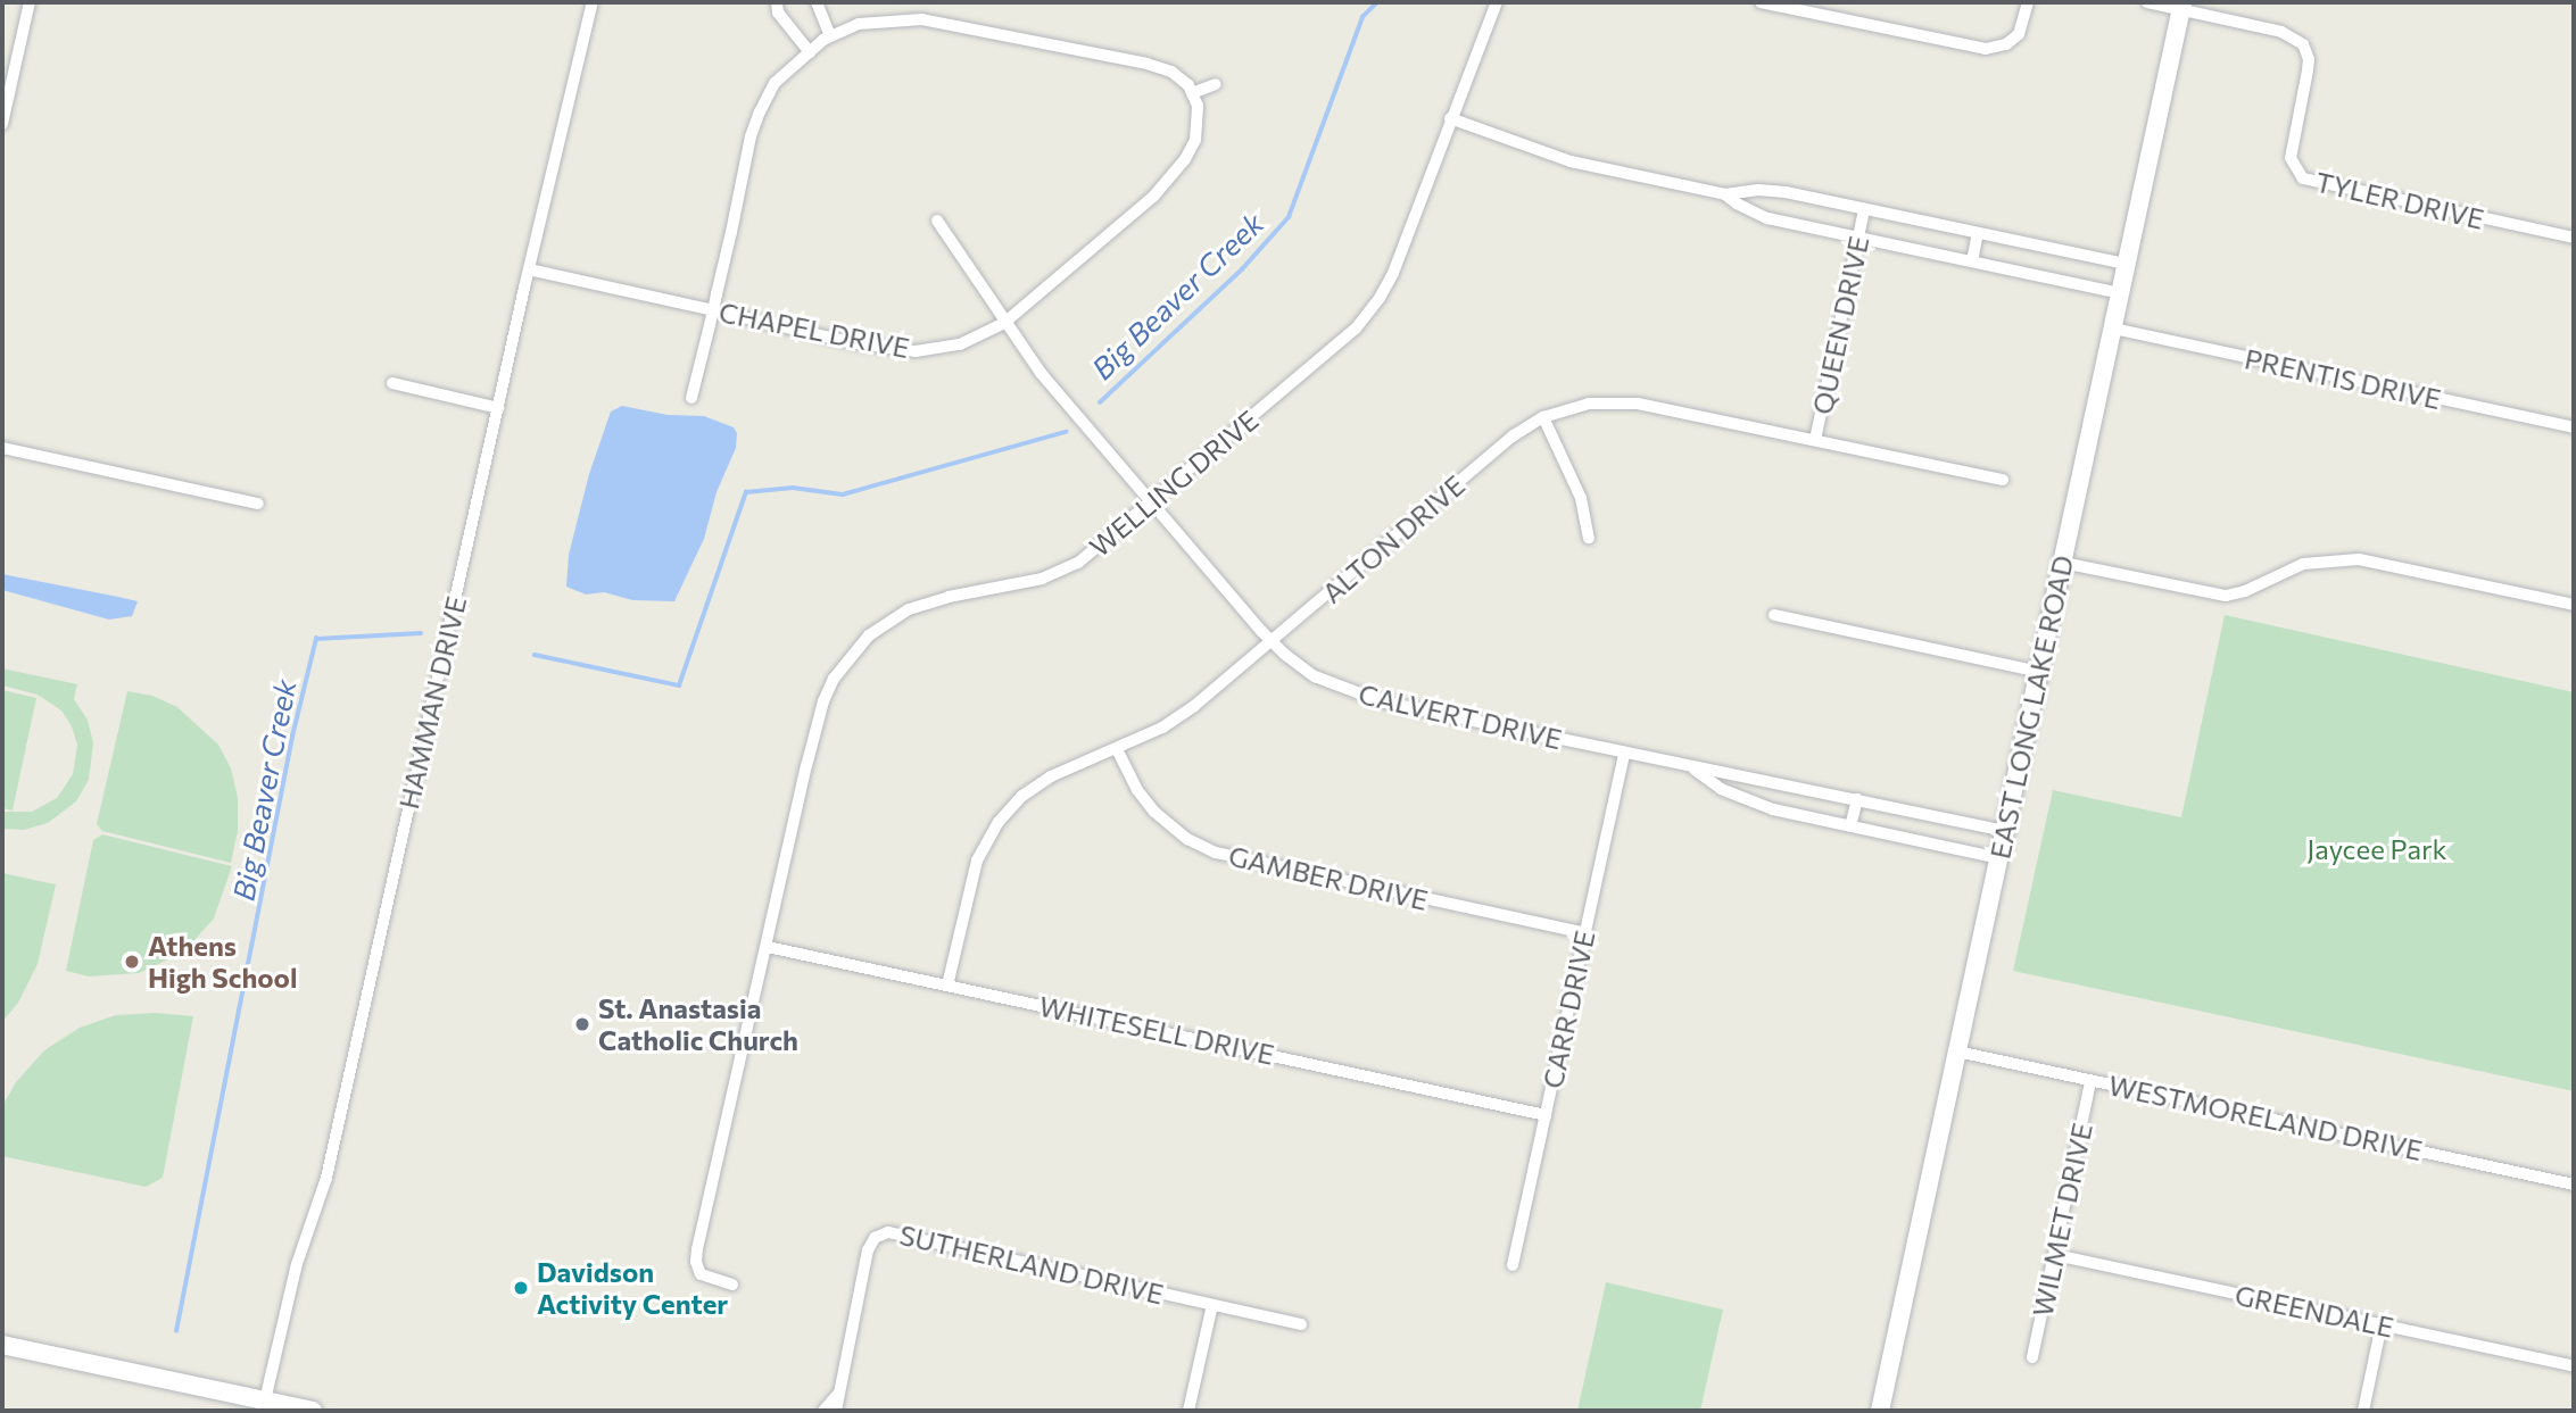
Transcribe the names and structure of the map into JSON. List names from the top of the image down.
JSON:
{
  "streets": {
    "main road": ["EAST LONG LAKE ROAD"],
    "street": [
      "TYLER DRIVE",
      "QUEEN DRIVE",
      "CHAPEL DRIVE",
      "PRENTIS DRIVE",
      "WELLING DRIVE",
      "ALTON DRIVE",
      "HAMMAN DRIVE",
      "CALVERT DRIVE",
      "GAMBER DRIVE",
      "CARR DRIVE",
      "WHITESELL DRIVE",
      "WESTMORELAND DRIVE",
      "WILMET DRIVE",
      "SUTHERLAND DRIVE",
      "GREENDALE"
    ]
  },
  "crossings": [
    ["TYLER DRIVE", "EAST LONG LAKE ROAD"],
    ["QUEEN DRIVE", "ALTON DRIVE"],
    ["CHAPEL DRIVE", "HAMMAN DRIVE"],
    ["CHAPEL DRIVE", "CALVERT DRIVE"],
    ["PRENTIS DRIVE", "EAST LONG LAKE ROAD"],
    ["WELLING DRIVE", "CALVERT DRIVE"],
    ["WELLING DRIVE", "WHITESELL DRIVE"],
    ["ALTON DRIVE", "CALVERT DRIVE"],
    ["ALTON DRIVE", "GAMBER DRIVE"],
    ["ALTON DRIVE", "WHITESELL DRIVE"],
    ["EAST LONG LAKE ROAD", "CALVERT DRIVE"],
    ["EAST LONG LAKE ROAD", "WESTMORELAND DRIVE"],
    ["CALVERT DRIVE", "CARR DRIVE"],
    ["GAMBER DRIVE", "CARR DRIVE"],
    ["CARR DRIVE", "WHITESELL DRIVE"],
    ["WESTMORELAND DRIVE", "WILMET DRIVE"],
    ["WILMET DRIVE", "GREENDALE"]
  ],
  "water": ["Big Beaver Creek"],
  "parks": ["Jaycee Park"],
  "places": ["Athens High School", "St. Anastasia Catholic Church", "Davidson Activity Center"]
}
